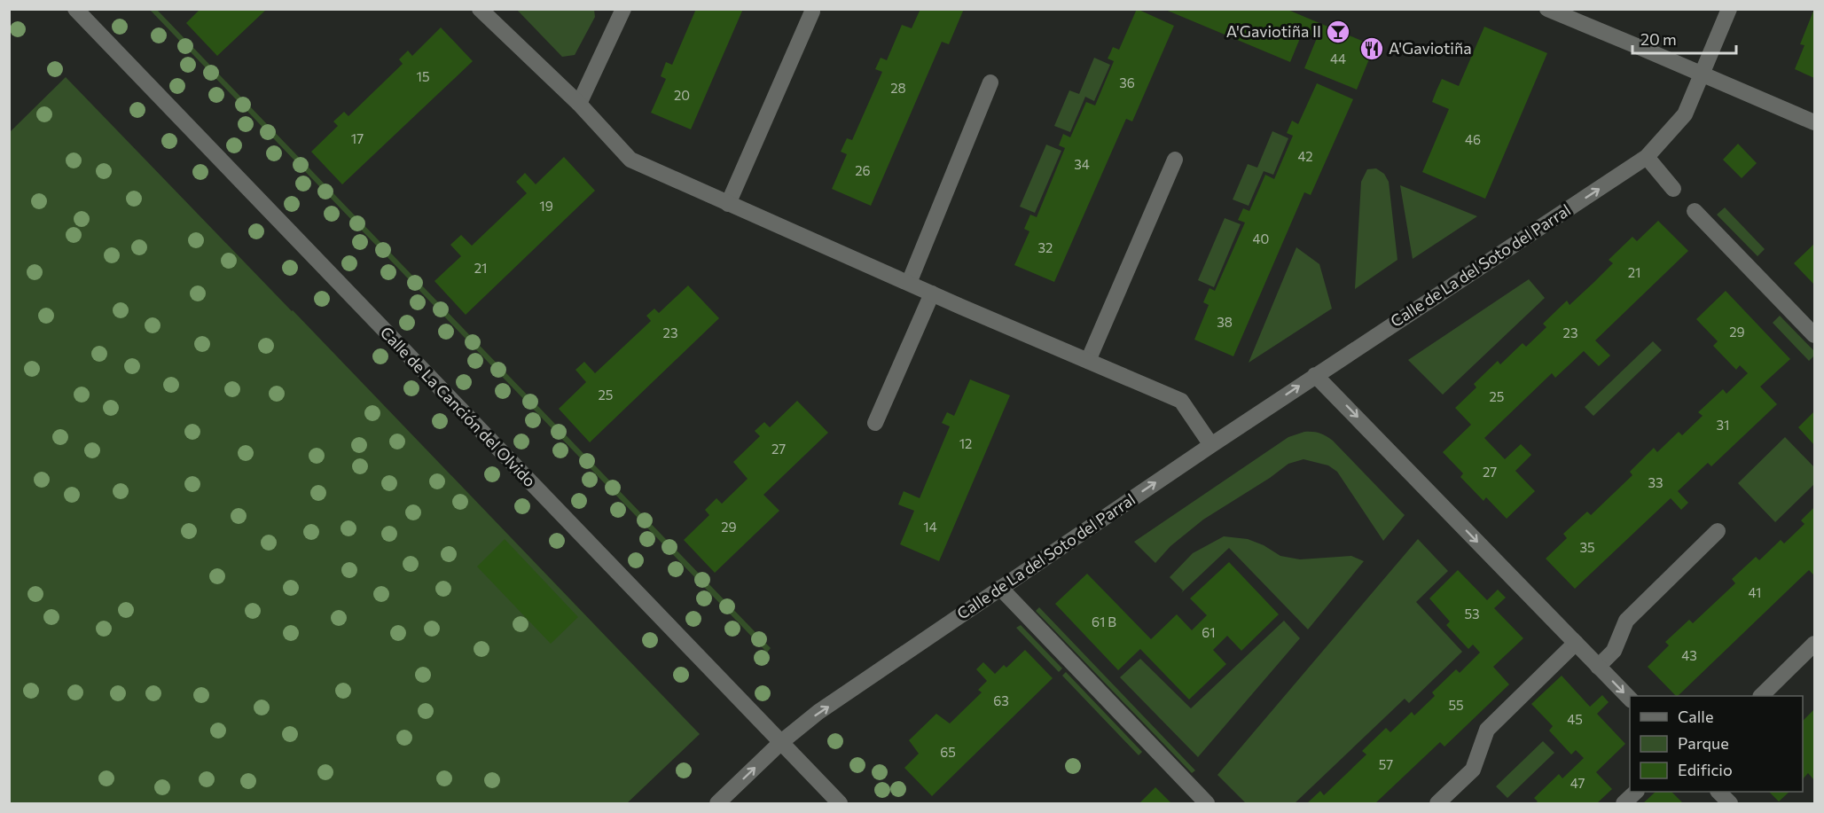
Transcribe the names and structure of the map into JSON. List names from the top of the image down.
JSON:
{
  "streets": {
    "street": ["Calle de La del Soto del Parral", "Calle de La Canción del Olvido"]
  },
  "crossings": [
    ["Calle de La del Soto del Parral", "Calle de La Canción del Olvido"]
  ],
  "one_way": ["Calle de La del Soto del Parral"],
  "places": {
    "bar": ["A'Gaviotiña II"],
    "restaurant": ["A'Gaviotiña"]
  },
  "house_numbers": [
    "44",
    "15",
    "36",
    "28",
    "20",
    "17",
    "46",
    "42",
    "34",
    "26",
    "19",
    "40",
    "32",
    "21",
    "21",
    "38",
    "29",
    "23",
    "23",
    "25",
    "25",
    "31",
    "12",
    "27",
    "27",
    "33",
    "29",
    "14",
    "35",
    "41",
    "53",
    "61 B",
    "61",
    "43",
    "63",
    "55",
    "45",
    "65",
    "57",
    "47"
  ],
  "legend": ["Calle", "Parque", "Edificio"],
  "scale_bar": "20 m"
}
